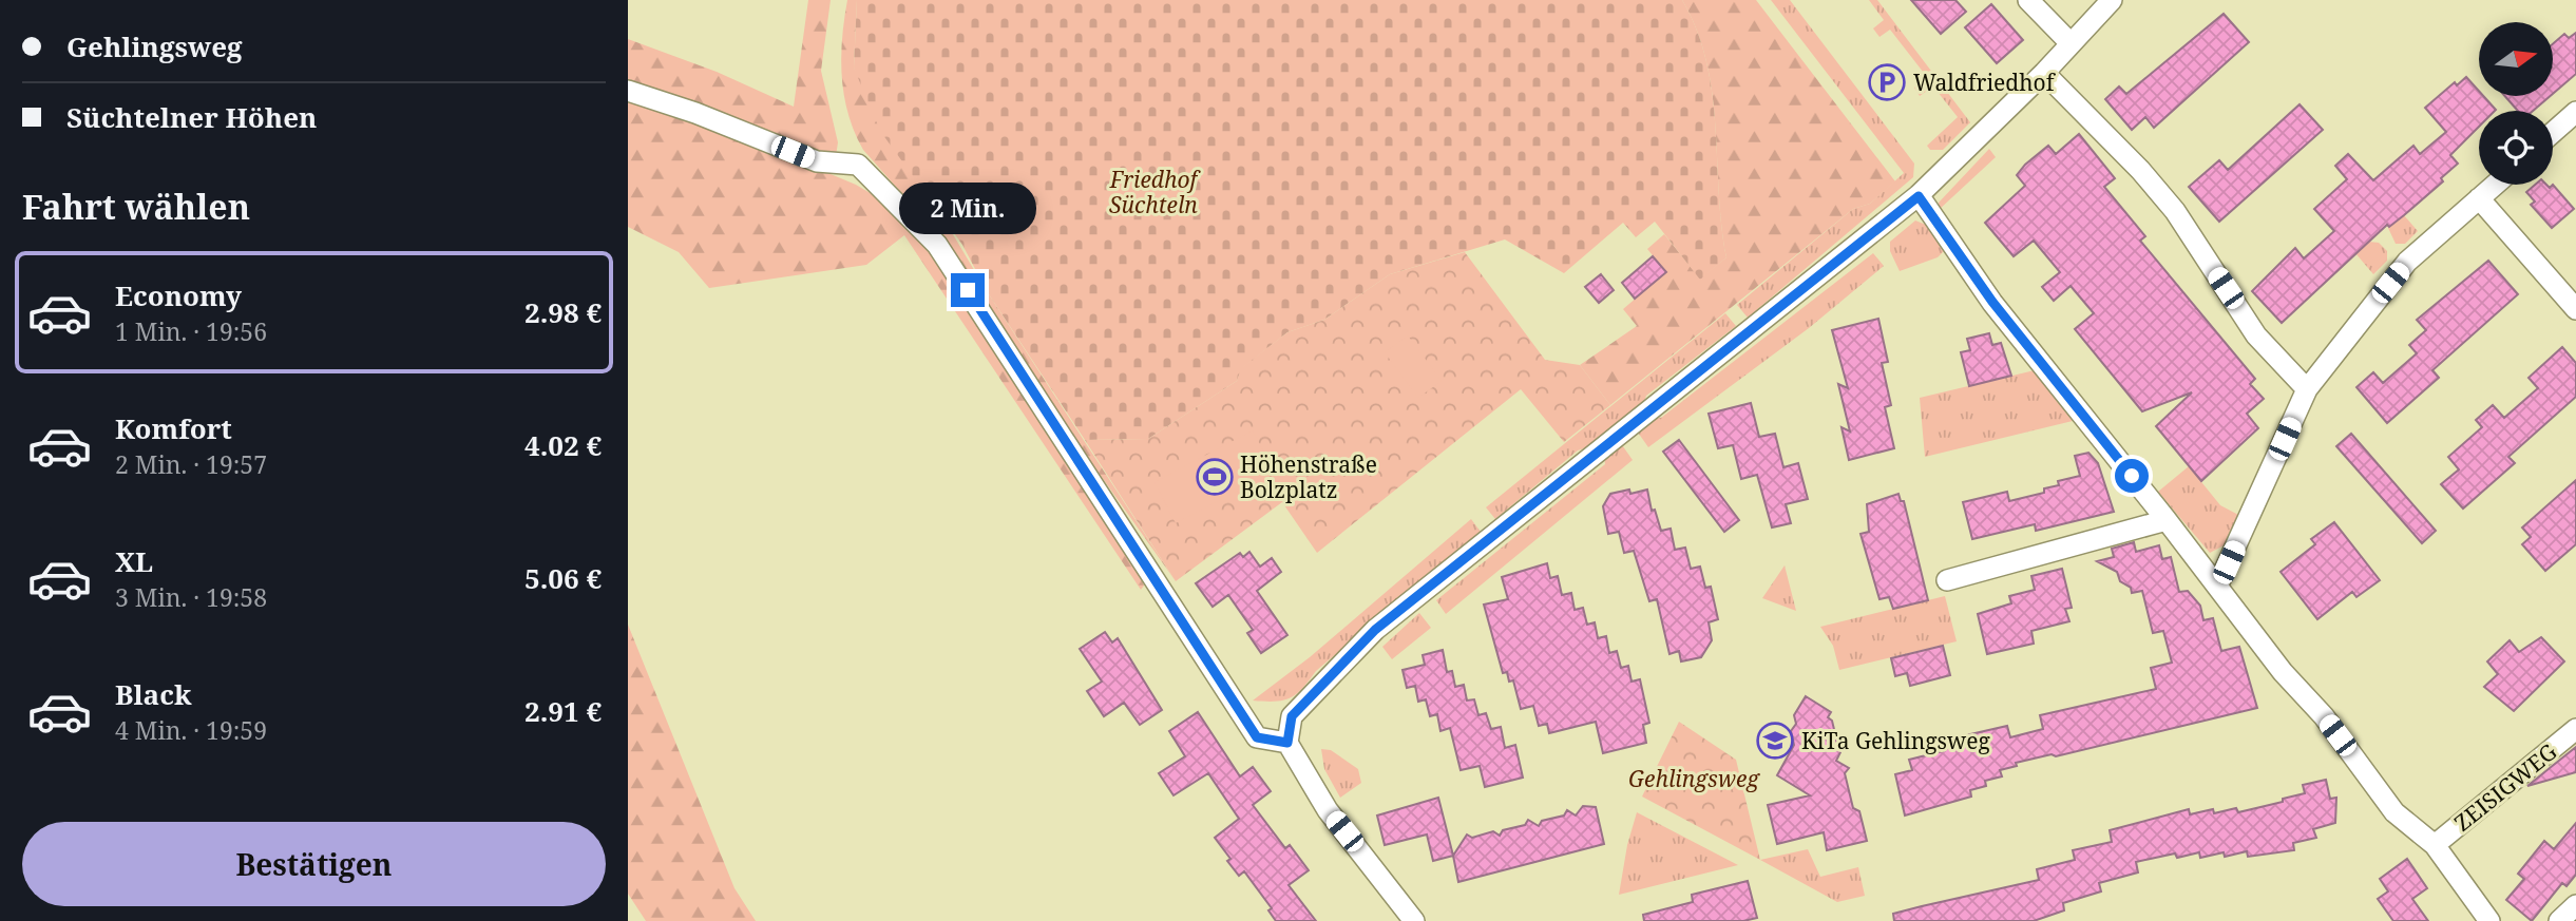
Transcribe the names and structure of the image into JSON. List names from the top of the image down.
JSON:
{
  "streets": {
    "street": ["ZEISIGWEG"]
  },
  "parks": ["Friedhof Süchteln", "Gehlingsweg"],
  "places": {
    "parking": ["Waldfriedhof"],
    "sports": ["Höhenstraße Bolzplatz"],
    "school or university": ["KiTa Gehlingsweg"]
  },
  "north": "right",
  "page": {
    "banner": ["Gehlingsweg", "Süchtelner Höhen"],
    "heading": "Fahrt wählen",
    "bubble": "2 Min.",
    "list": [
      {
        "name": "Economy",
        "note": "1 Min. · 19:56",
        "value": "2.98 €"
      },
      {
        "name": "Komfort",
        "note": "2 Min. · 19:57",
        "value": "4.02 €"
      },
      {
        "name": "XL",
        "note": "3 Min. · 19:58",
        "value": "5.06 €"
      },
      {
        "name": "Black",
        "note": "4 Min. · 19:59",
        "value": "2.91 €"
      }
    ],
    "buttons": "Bestätigen"
  }
}
